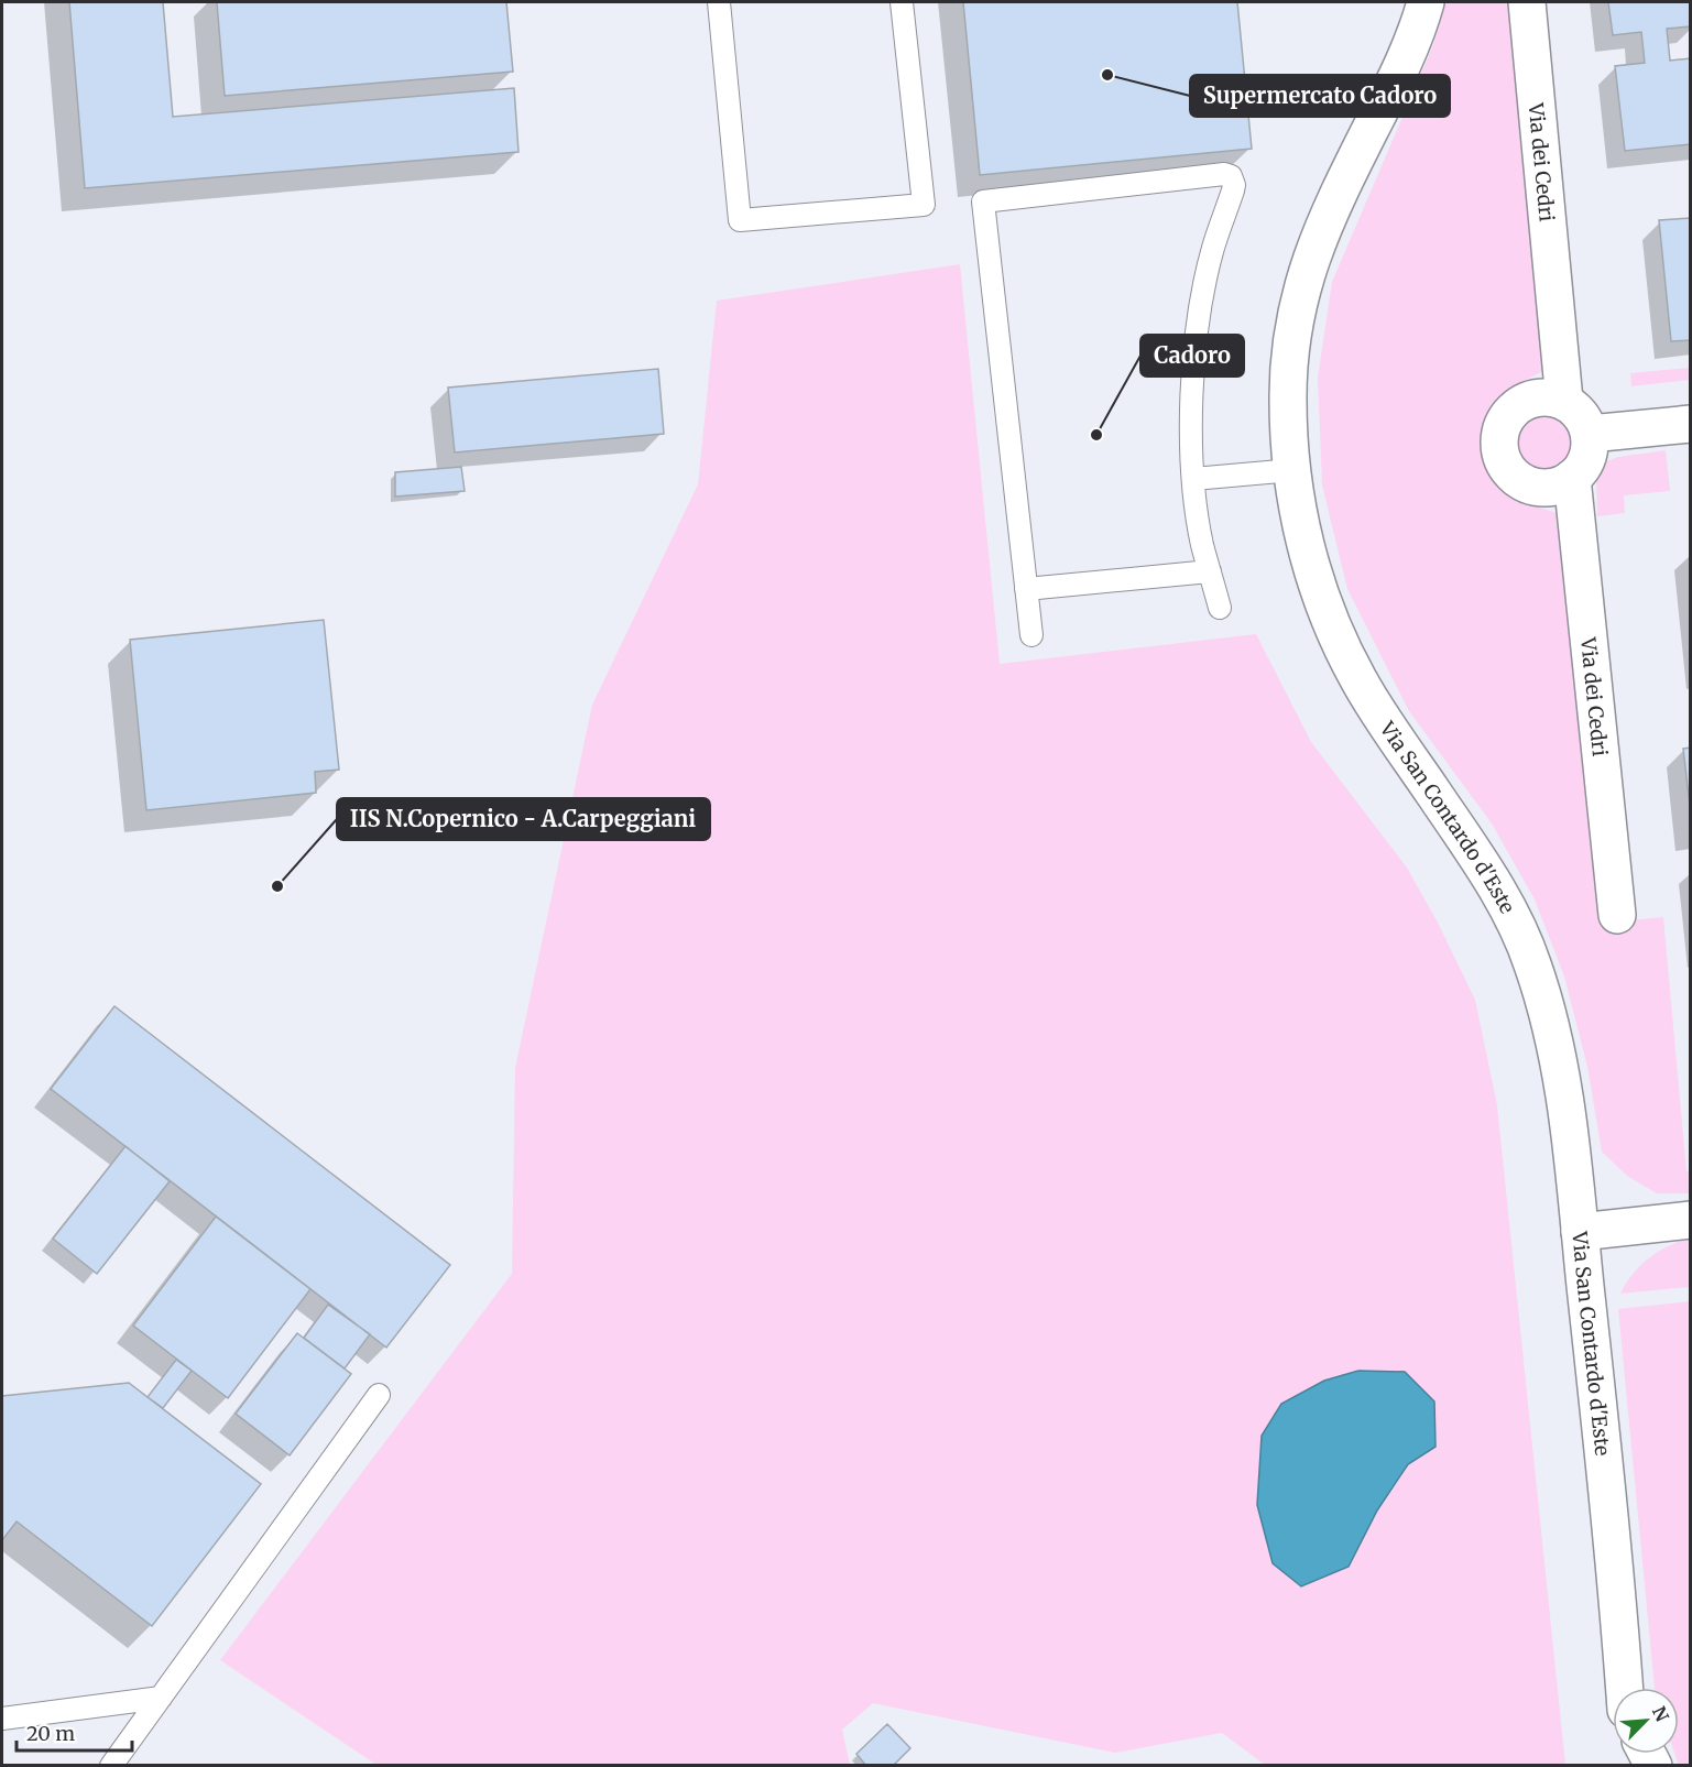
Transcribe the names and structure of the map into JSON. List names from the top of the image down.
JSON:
{
  "streets": {
    "street": ["Via dei Cedri", "Via San Contardo d'Este"]
  },
  "places": ["Supermercato Cadoro", "Cadoro", "IIS N.Copernico - A.Carpeggiani"],
  "scale_bar": "20 m",
  "north": "top right"
}
